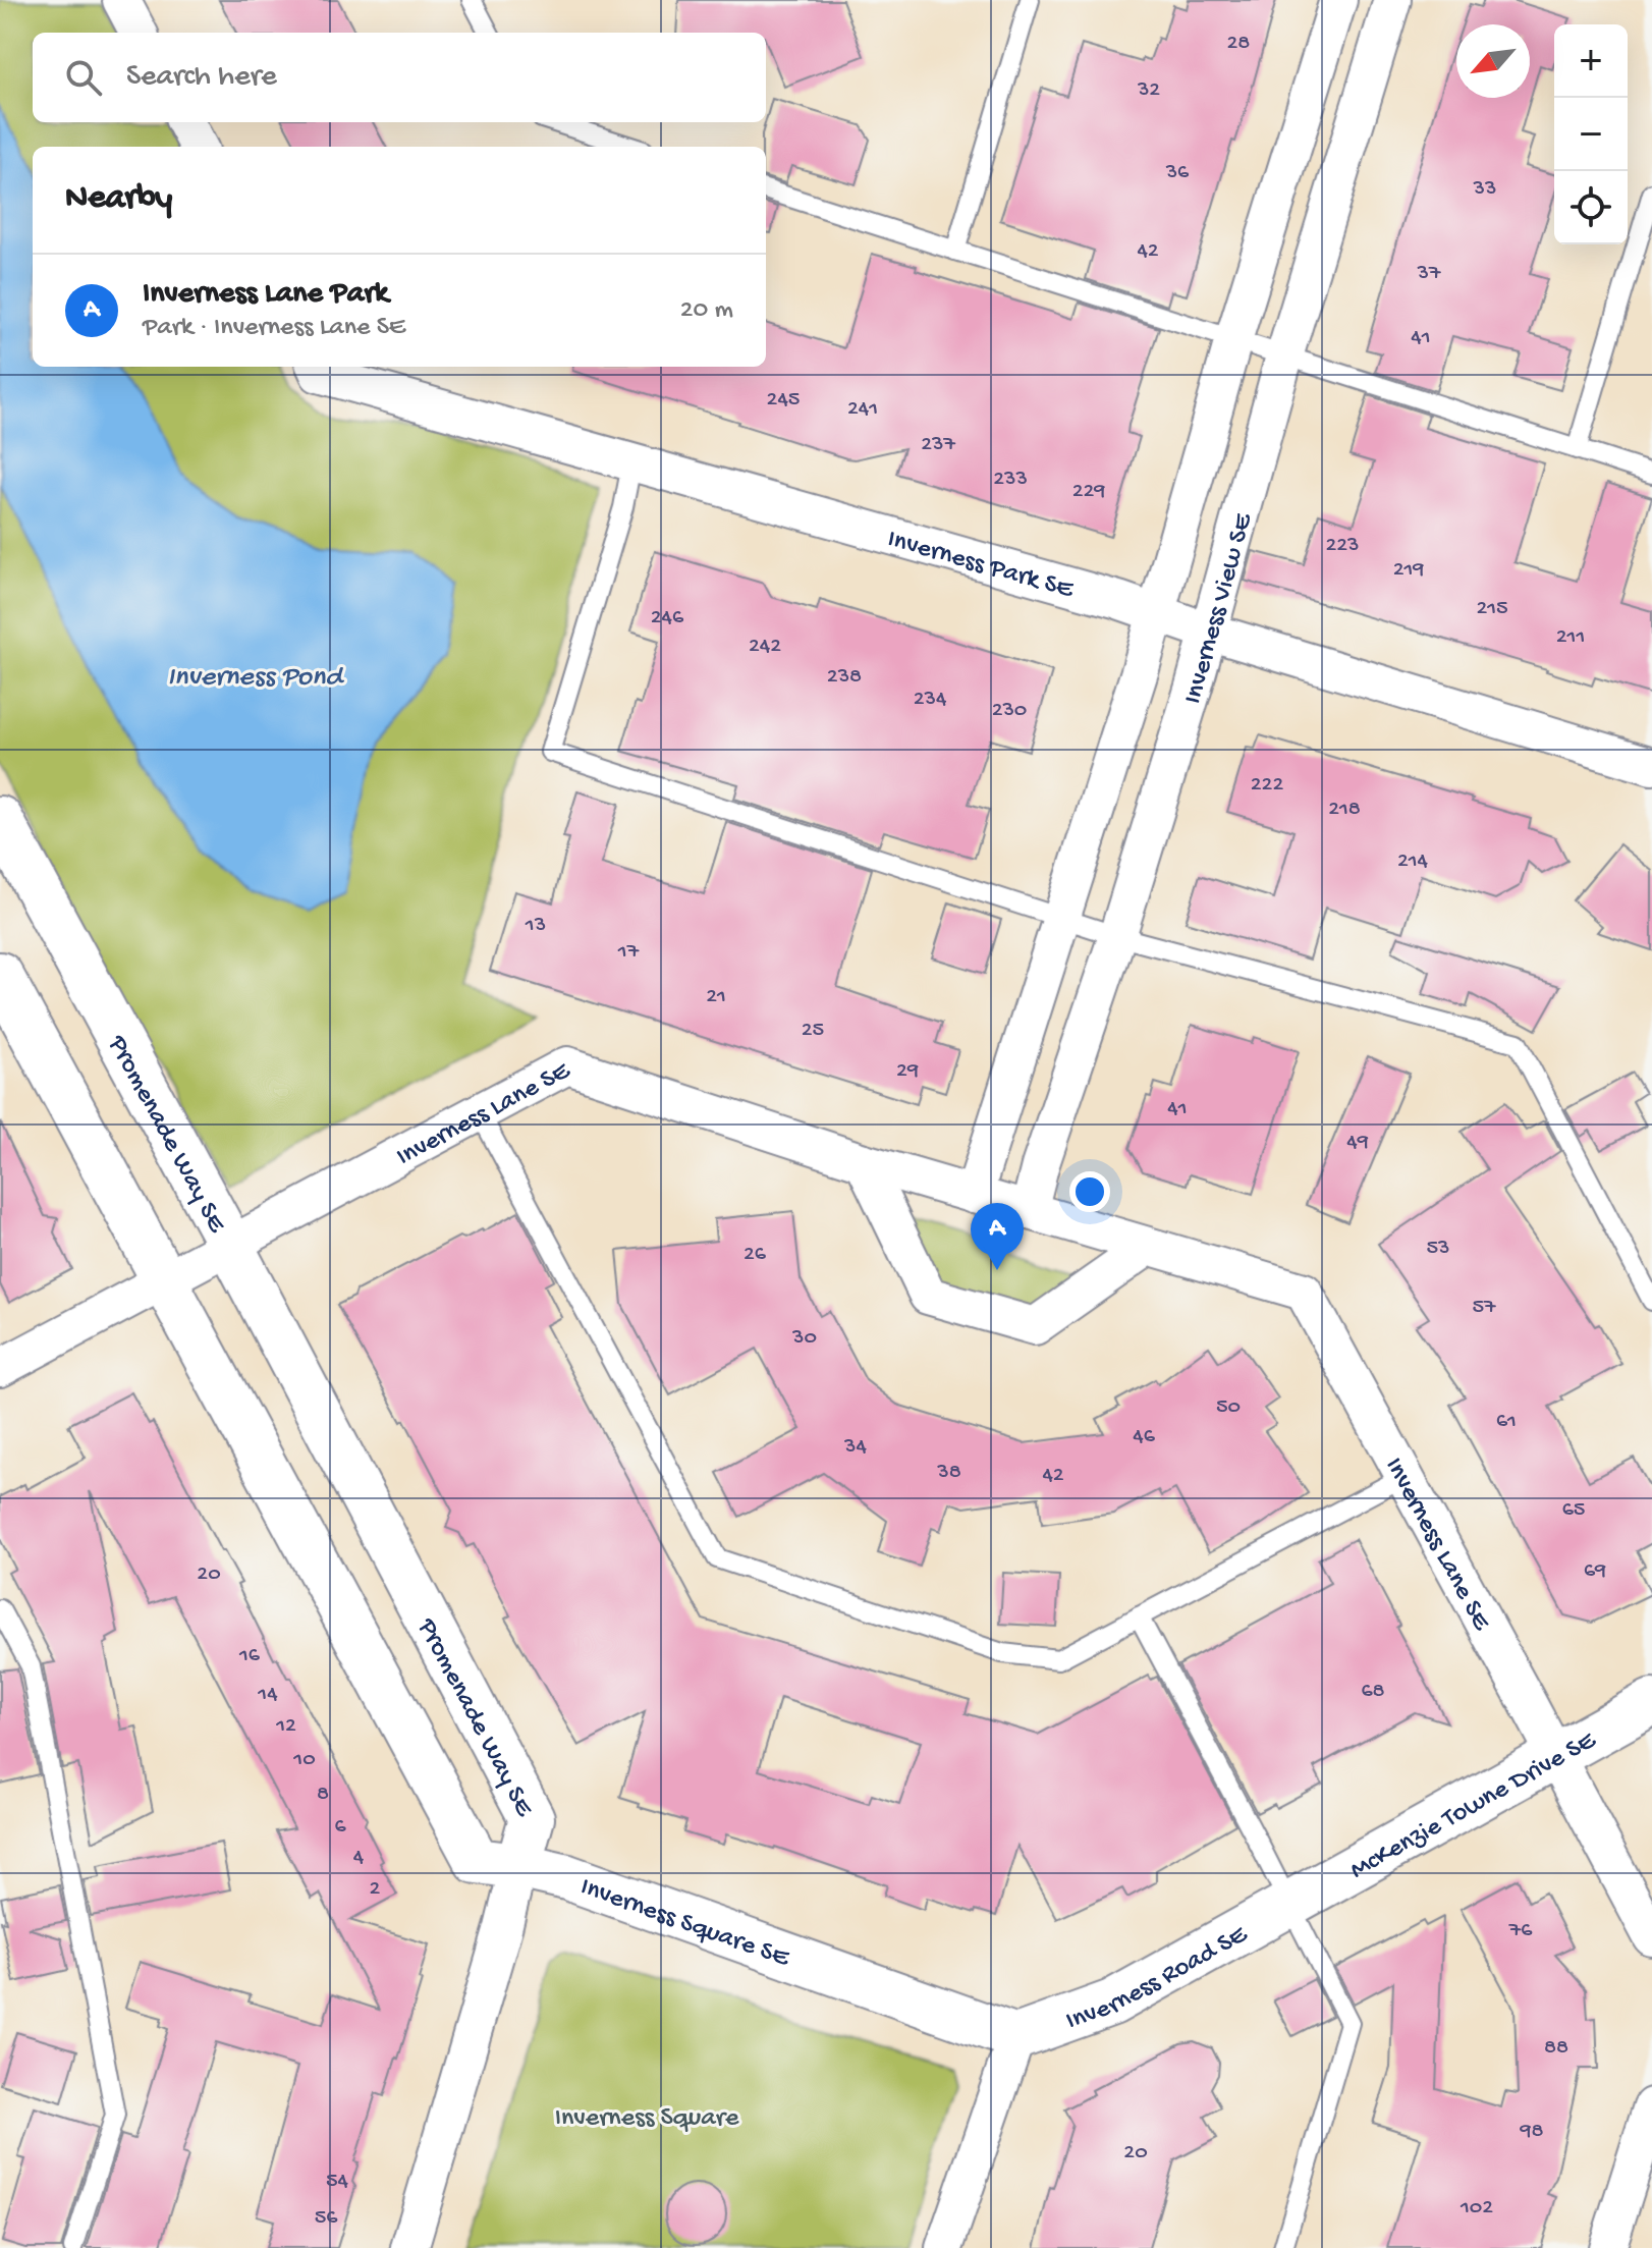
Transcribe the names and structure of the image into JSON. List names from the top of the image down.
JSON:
{
  "streets": {
    "street": [
      "Inverness Park SE",
      "Inverness View SE",
      "Inverness Lane SE",
      "Promenade Way SE",
      "McKenzie Towne Drive SE",
      "Inverness Square SE",
      "Inverness Road SE"
    ]
  },
  "crossings": [
    ["Inverness Park SE", "Inverness View SE"],
    ["Inverness View SE", "Inverness Lane SE"],
    ["Inverness Lane SE", "Promenade Way SE"],
    ["Inverness Lane SE", "McKenzie Towne Drive SE"],
    ["Promenade Way SE", "Inverness Square SE"],
    ["McKenzie Towne Drive SE", "Inverness Road SE"],
    ["Inverness Square SE", "Inverness Road SE"]
  ],
  "water": ["Inverness Pond"],
  "parks": ["Inverness Square"],
  "house_numbers": [
    "28",
    "32",
    "36",
    "33",
    "42",
    "37",
    "41",
    "245",
    "241",
    "237",
    "233",
    "229",
    "223",
    "219",
    "215",
    "246",
    "211",
    "242",
    "238",
    "234",
    "230",
    "222",
    "218",
    "214",
    "13",
    "17",
    "21",
    "25",
    "29",
    "41",
    "49",
    "53",
    "26",
    "57",
    "30",
    "50",
    "61",
    "46",
    "34",
    "38",
    "42",
    "65",
    "69",
    "20",
    "16",
    "68",
    "14",
    "12",
    "10",
    "8",
    "6",
    "4",
    "2",
    "76",
    "88",
    "98",
    "20",
    "54",
    "102",
    "56"
  ],
  "north": "bottom left",
  "page": {
    "map_buttons": ["+", "−"],
    "search": "Search here",
    "heading": "Nearby",
    "list": [
      {
        "mark": "A",
        "name": "Inverness Lane Park",
        "note": "Park · Inverness Lane SE",
        "value": "20 m"
      }
    ],
    "pins": "A"
  }
}
